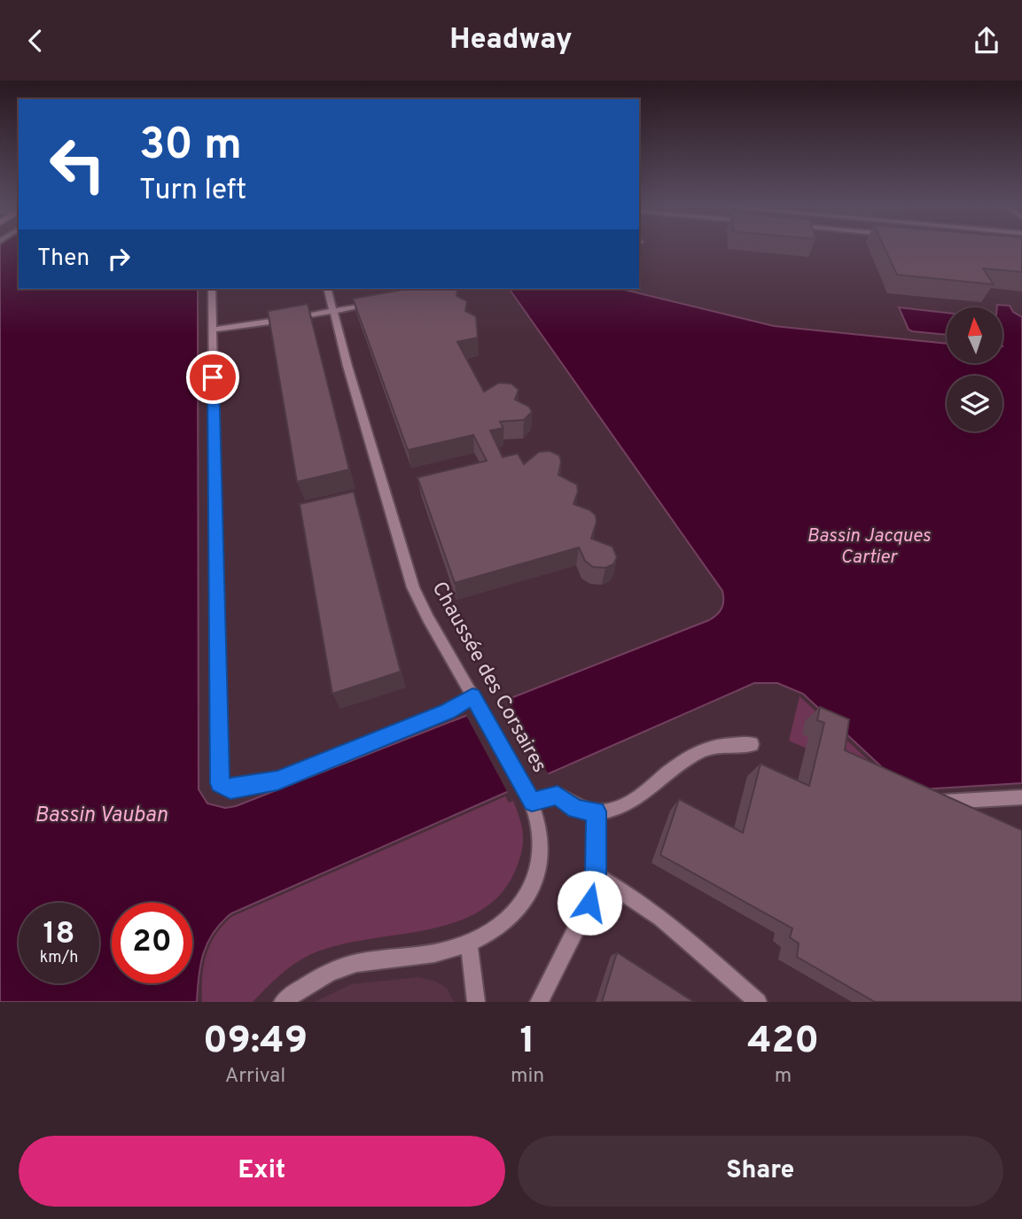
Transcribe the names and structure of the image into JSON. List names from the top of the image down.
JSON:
{
  "streets": {
    "street": ["Chaussée des Corsaires"]
  },
  "water": ["Bassin Jacques Cartier", "Bassin Vauban"],
  "north": "top",
  "page": {
    "header": "Headway",
    "turn": ["30 m", "Turn left"],
    "then": "Then",
    "speed": "18 km/h",
    "limit": "20",
    "eta": [
      "09:49",
      "Arrival",
      "1",
      "min",
      "420",
      "m"
    ],
    "buttons": ["Exit", "Share"]
  }
}
